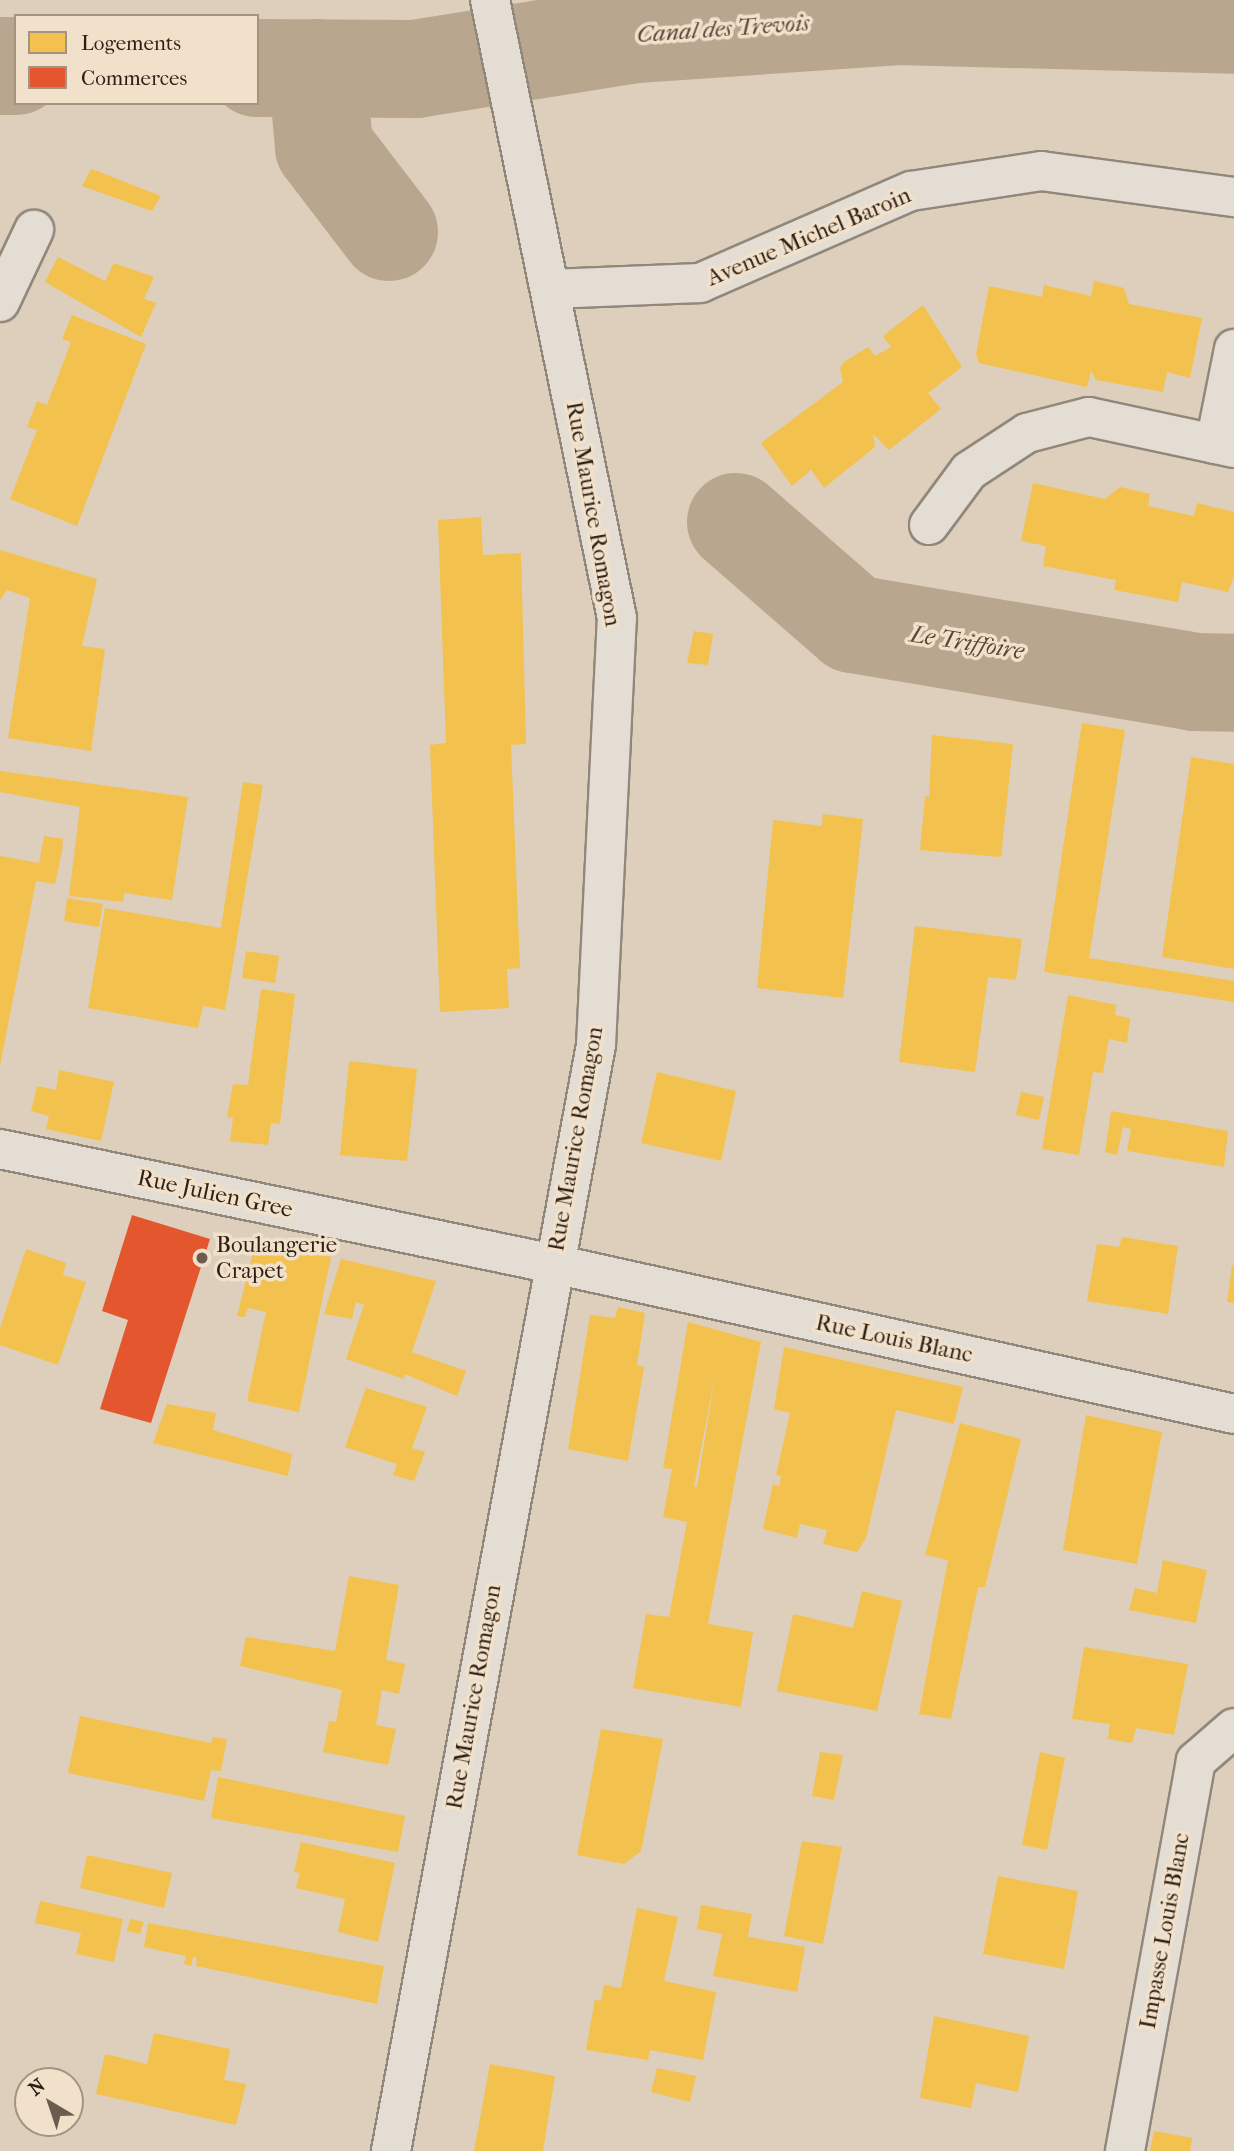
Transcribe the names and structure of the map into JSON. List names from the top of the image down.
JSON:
{
  "streets": {
    "street": [
      "Avenue Michel Baroin",
      "Rue Maurice Romagon",
      "Rue Julien Gree",
      "Rue Louis Blanc",
      "Impasse Louis Blanc"
    ]
  },
  "crossings": [
    ["Avenue Michel Baroin", "Rue Maurice Romagon"],
    ["Rue Maurice Romagon", "Rue Julien Gree"],
    ["Rue Maurice Romagon", "Rue Louis Blanc"],
    ["Rue Julien Gree", "Rue Louis Blanc"]
  ],
  "water": ["Canal des Trevois", "Le Triffoire"],
  "places": ["Boulangerie Crapet"],
  "legend": ["Logements", "Commerces"],
  "north": "top left"
}
